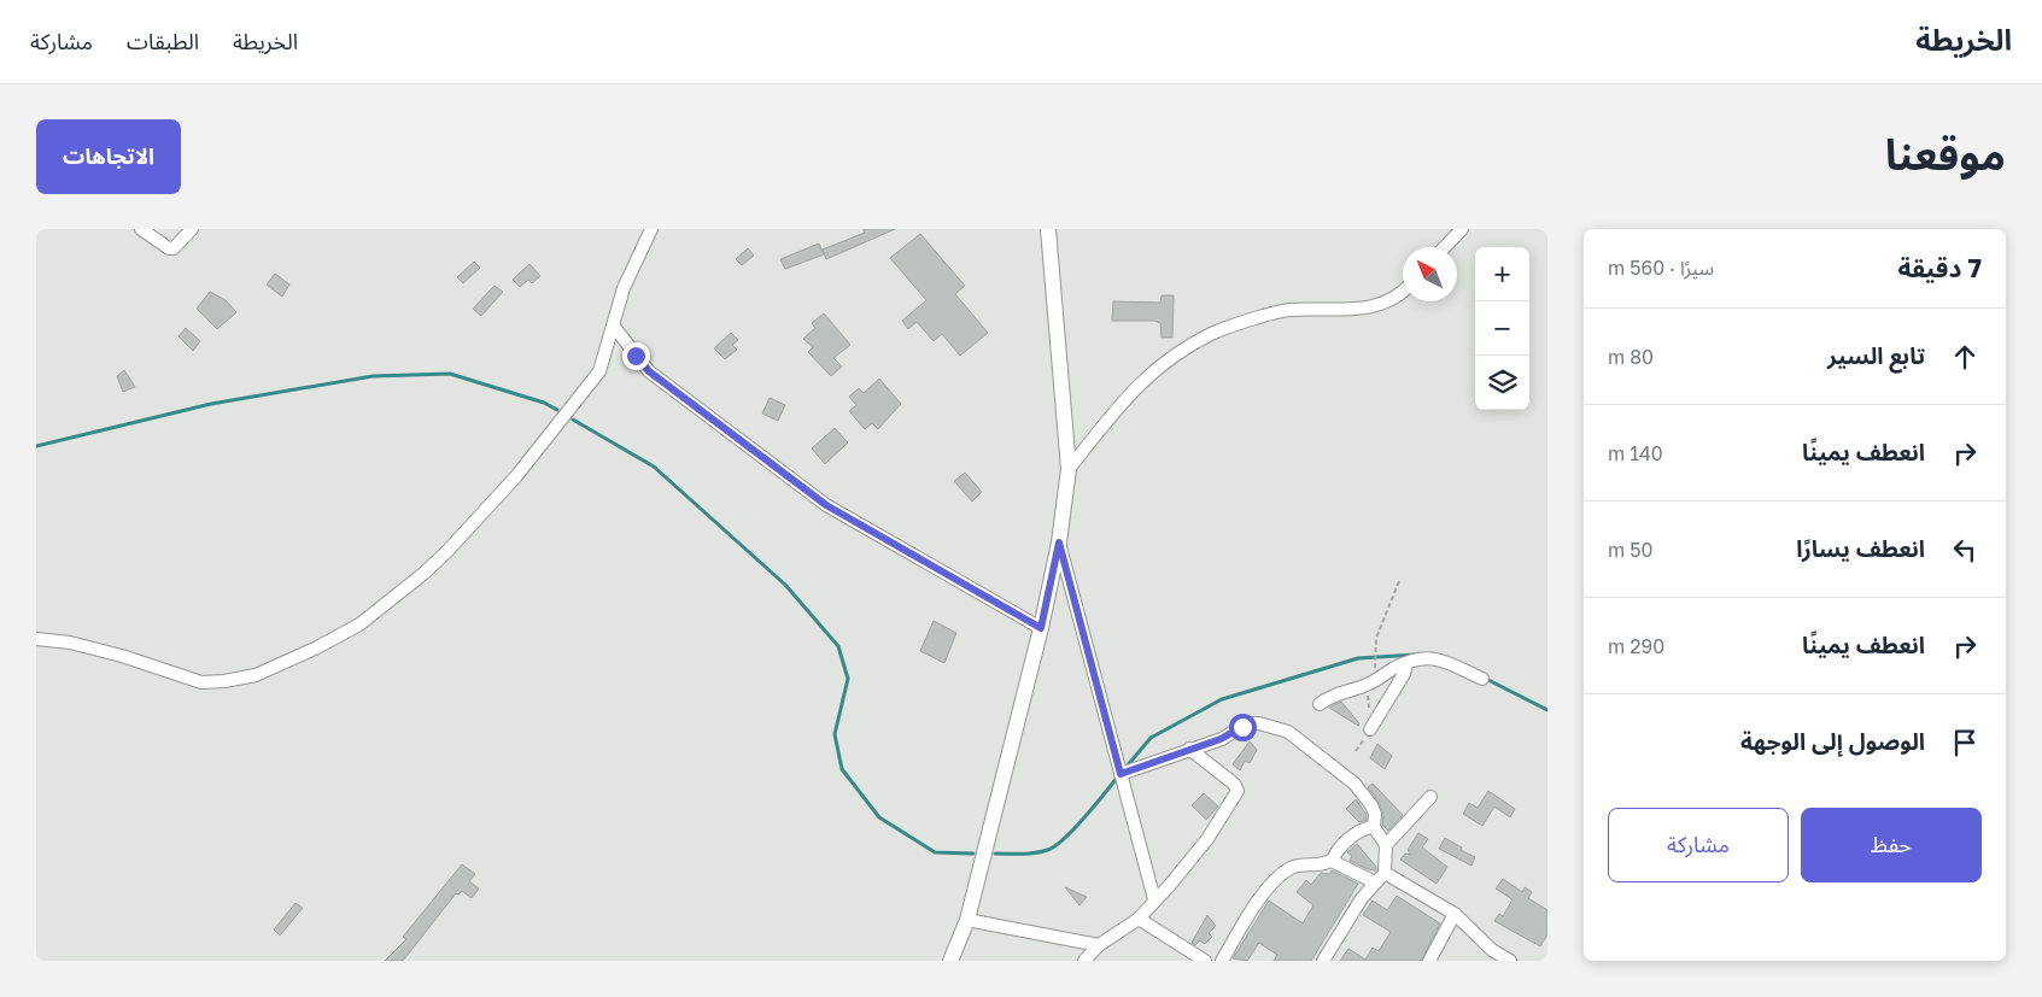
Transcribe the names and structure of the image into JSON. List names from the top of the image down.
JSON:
{
  "north": "top left",
  "page": {
    "header": "الخريطة",
    "nav": ["الخريطة", "الطبقات", "مشاركة"],
    "title": "موقعنا",
    "buttons": [
      "الاتجاهات",
      ["حفظ", "مشاركة"]
    ],
    "heading": ["7 دقيقة", "سيرًا · 560 m"],
    "map_buttons": ["+", "−"],
    "list": [
      ["تابع السير", "80 m"],
      ["انعطف يمينًا", "140 m"],
      ["انعطف يسارًا", "50 m"],
      ["انعطف يمينًا", "290 m"],
      "الوصول إلى الوجهة"
    ]
  }
}
